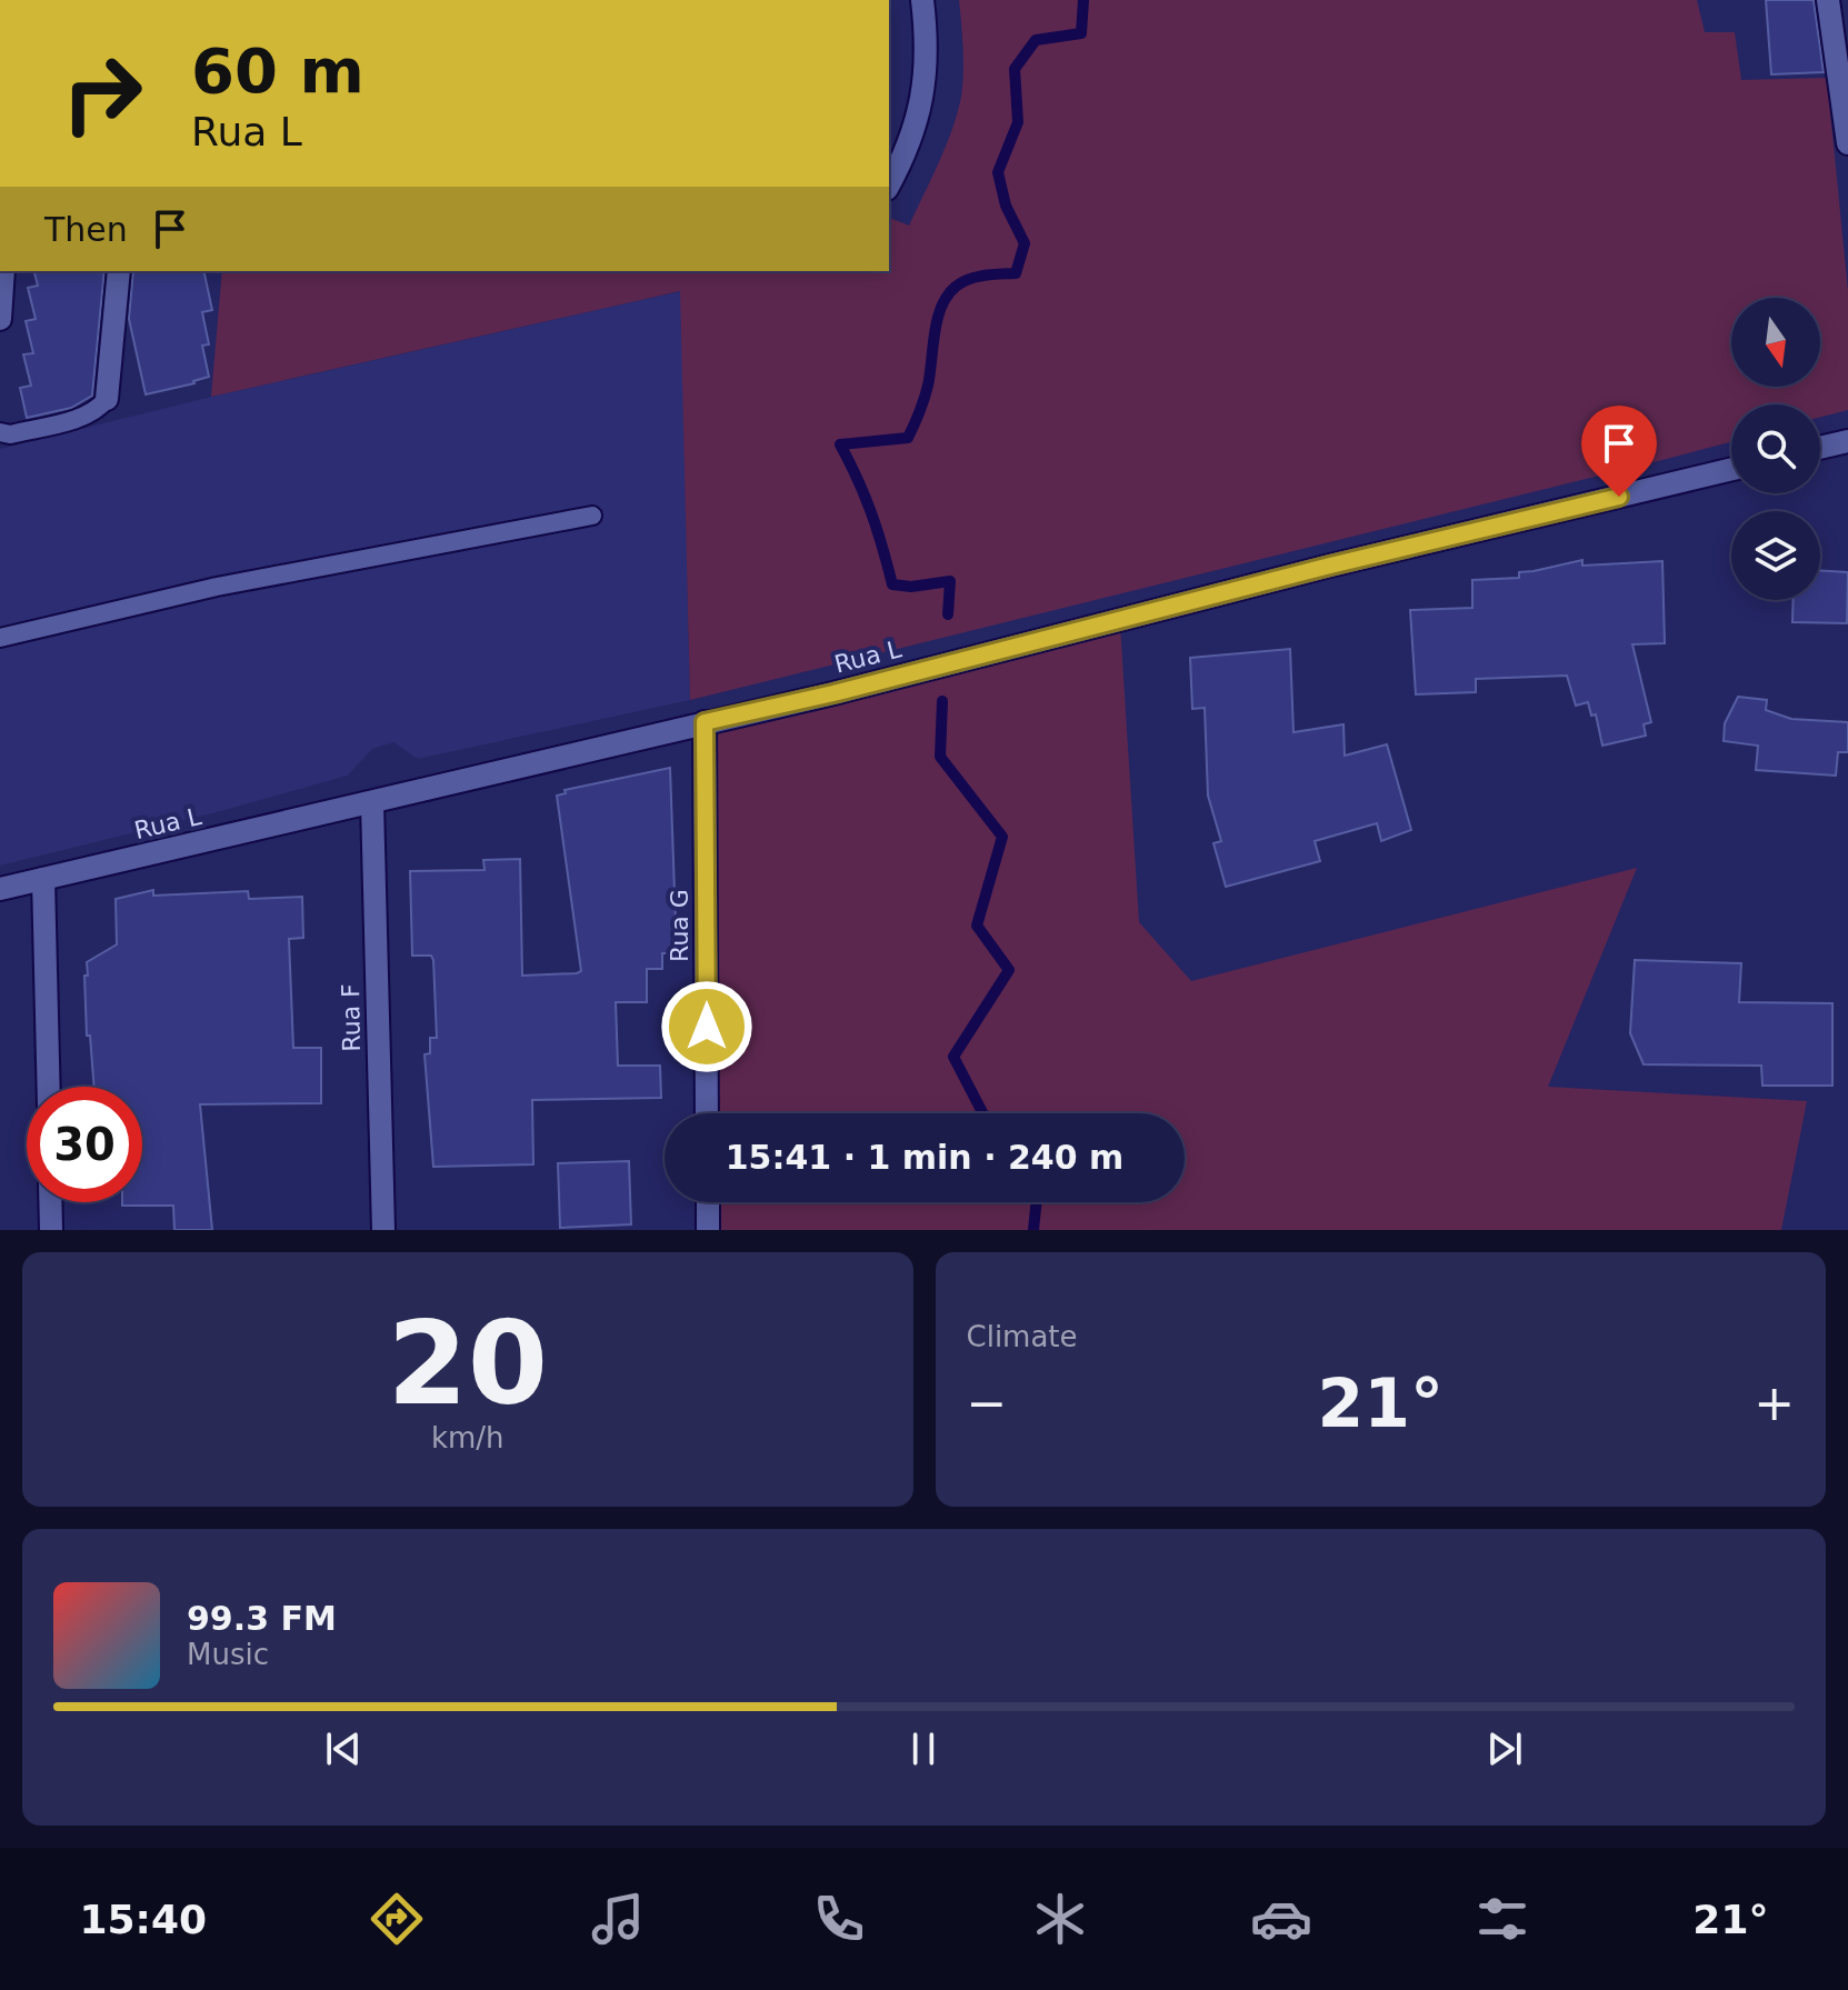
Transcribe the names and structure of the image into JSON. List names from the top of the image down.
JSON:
{
  "streets": {
    "street": ["Rua L", "Rua G", "Rua F"]
  },
  "crossings": [
    ["Rua L", "Rua G"],
    ["Rua L", "Rua F"]
  ],
  "north": "bottom",
  "page": {
    "turn": ["60 m", "Rua L"],
    "then": "Then",
    "limit": "30",
    "trip": "15:41 · 1 min · 240 m",
    "tile": [
      ["20", "km/h"],
      "Climate"
    ],
    "heat": ["−", "21°", "+"],
    "song": ["99.3 FM", "Music"],
    "tabs": ["15:40", "21°"]
  }
}
